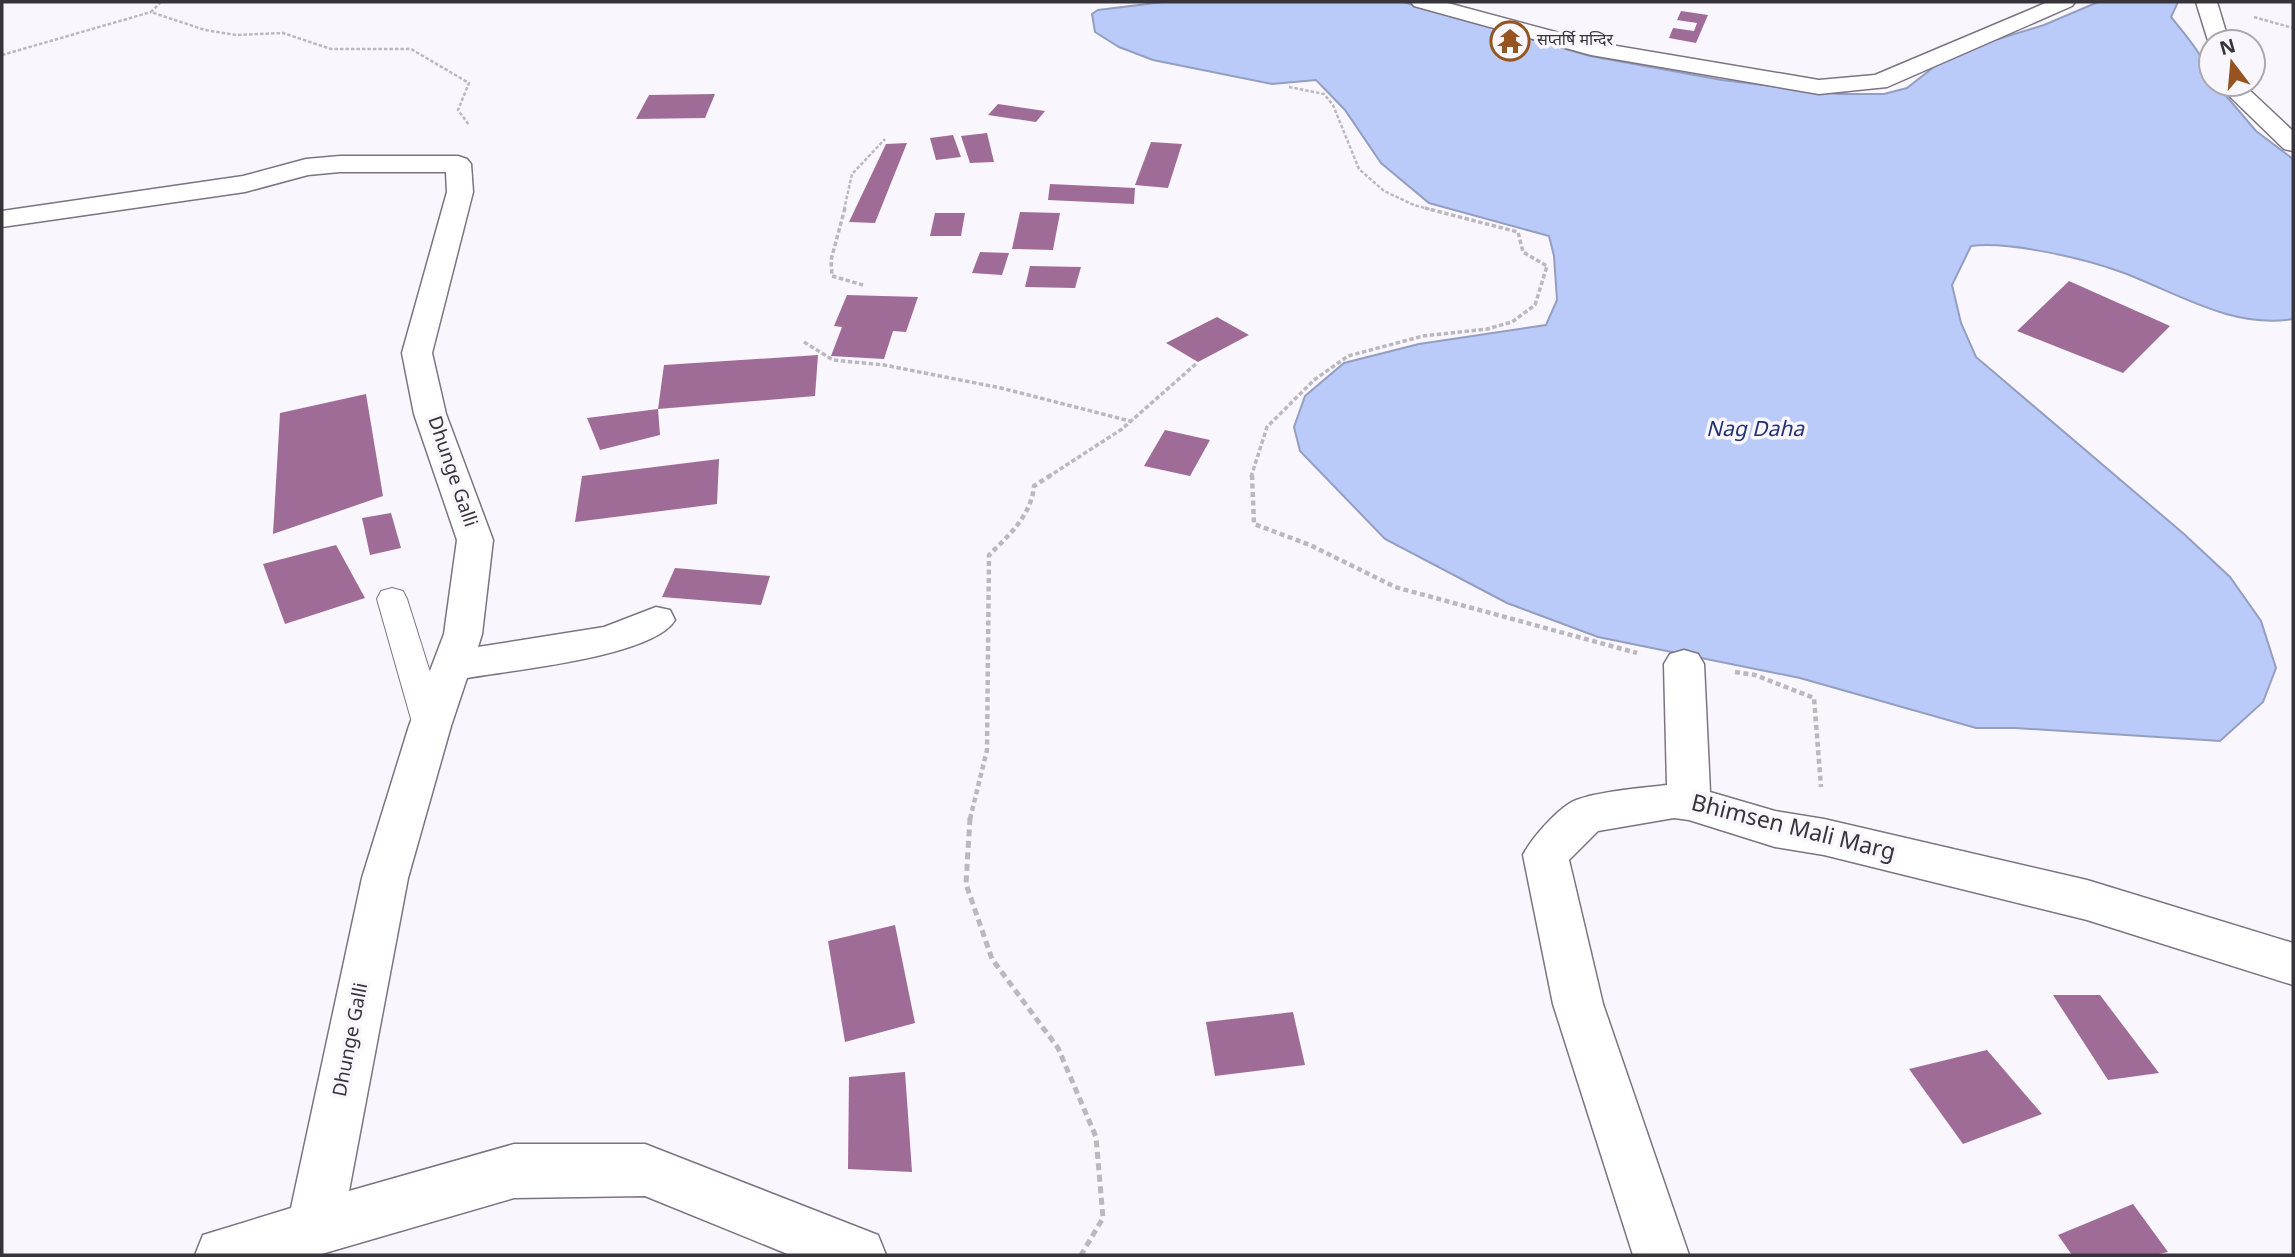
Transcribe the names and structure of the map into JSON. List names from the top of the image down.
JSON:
{
  "streets": {
    "street": ["Dhunge Galli", "Bhimsen Mali Marg"]
  },
  "water": ["Nag Daha"],
  "places": {
    "temple": ["सप्तर्षि मन्दिर"]
  },
  "north": "top"
}
